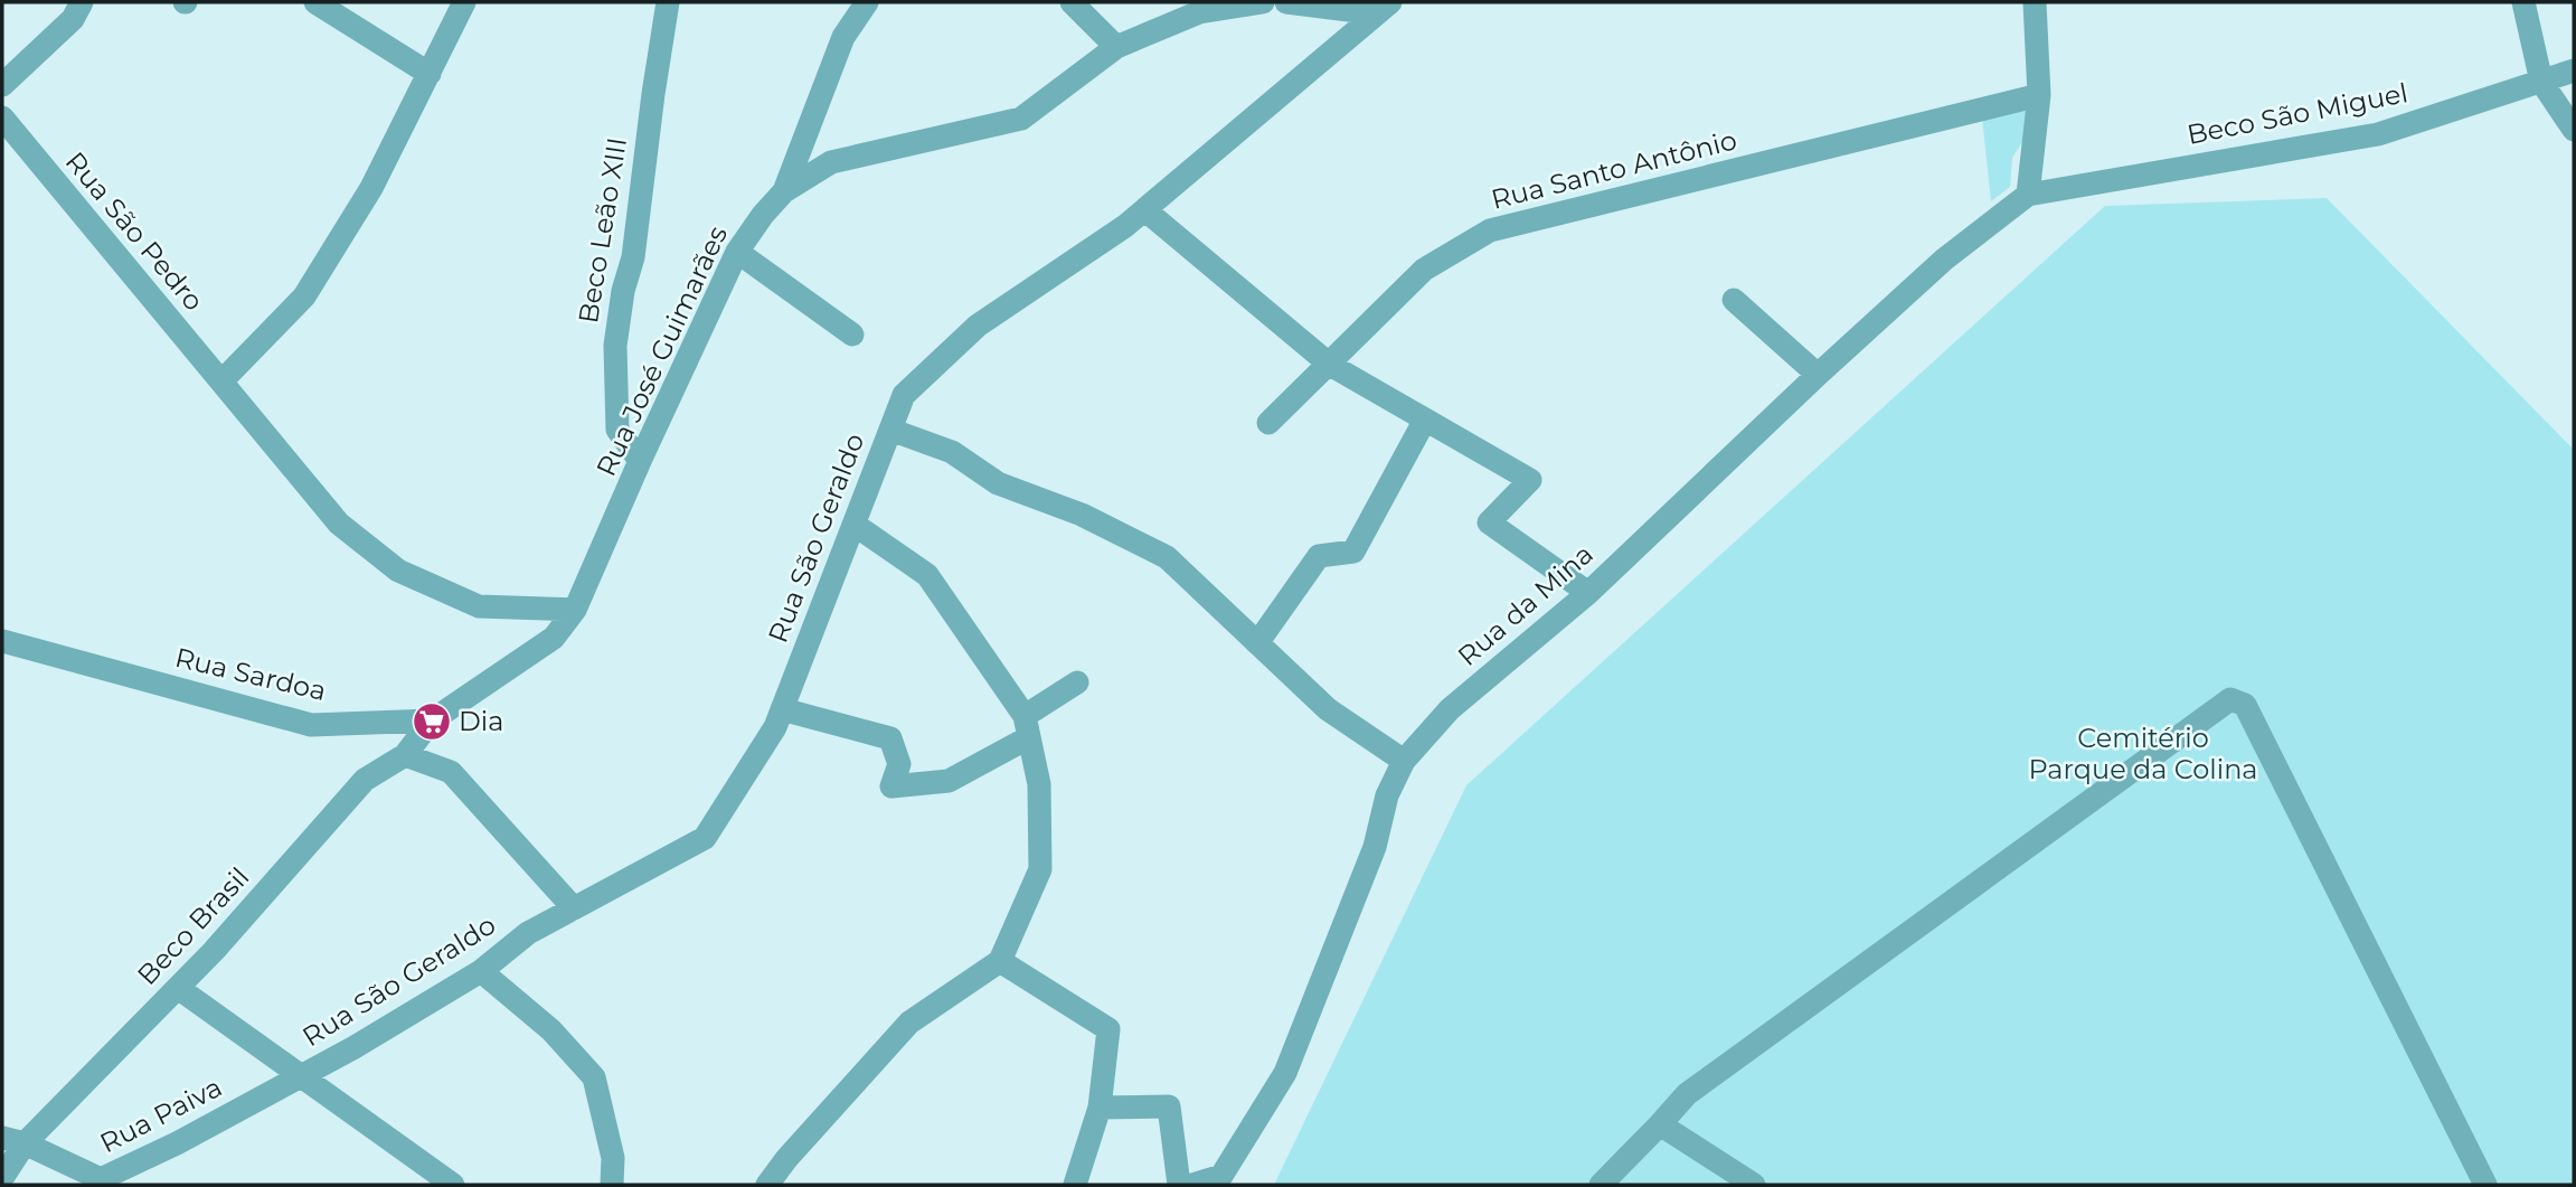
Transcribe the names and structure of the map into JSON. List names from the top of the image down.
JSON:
{
  "streets": {
    "street": [
      "Beco São Miguel",
      "Rua Santo Antônio",
      "Beco Leão XIII",
      "Rua São Pedro",
      "Rua José Guimarães",
      "Rua São Geraldo",
      "Rua da Mina",
      "Rua Sardoa",
      "Beco Brasil",
      "Rua Paiva"
    ]
  },
  "crossings": [
    ["Beco São Miguel", "Rua da Mina"],
    ["Beco Leão XIII", "Rua José Guimarães"],
    ["Rua São Pedro", "Rua José Guimarães"],
    ["Rua São Geraldo", "Rua Paiva"],
    ["Rua Sardoa", "Beco Brasil"],
    ["Beco Brasil", "Rua Paiva"]
  ],
  "parks": ["Cemitério Parque da Colina"],
  "places": {
    "supermarket": ["Dia"]
  }
}
